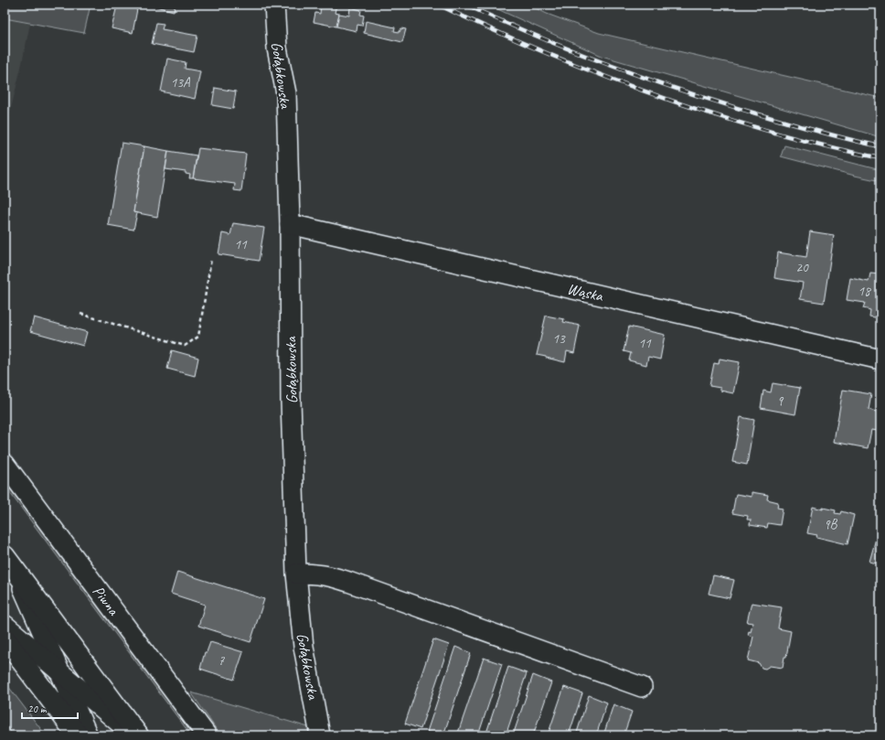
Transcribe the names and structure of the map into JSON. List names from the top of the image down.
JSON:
{
  "streets": {
    "street": ["Gołąbkowska", "Wąska", "Piwna"]
  },
  "crossings": [
    ["Gołąbkowska", "Wąska"]
  ],
  "house_numbers": [
    "13A",
    "11",
    "20",
    "18",
    "13",
    "11",
    "9",
    "9B",
    "7"
  ],
  "scale_bar": "20 m"
}
